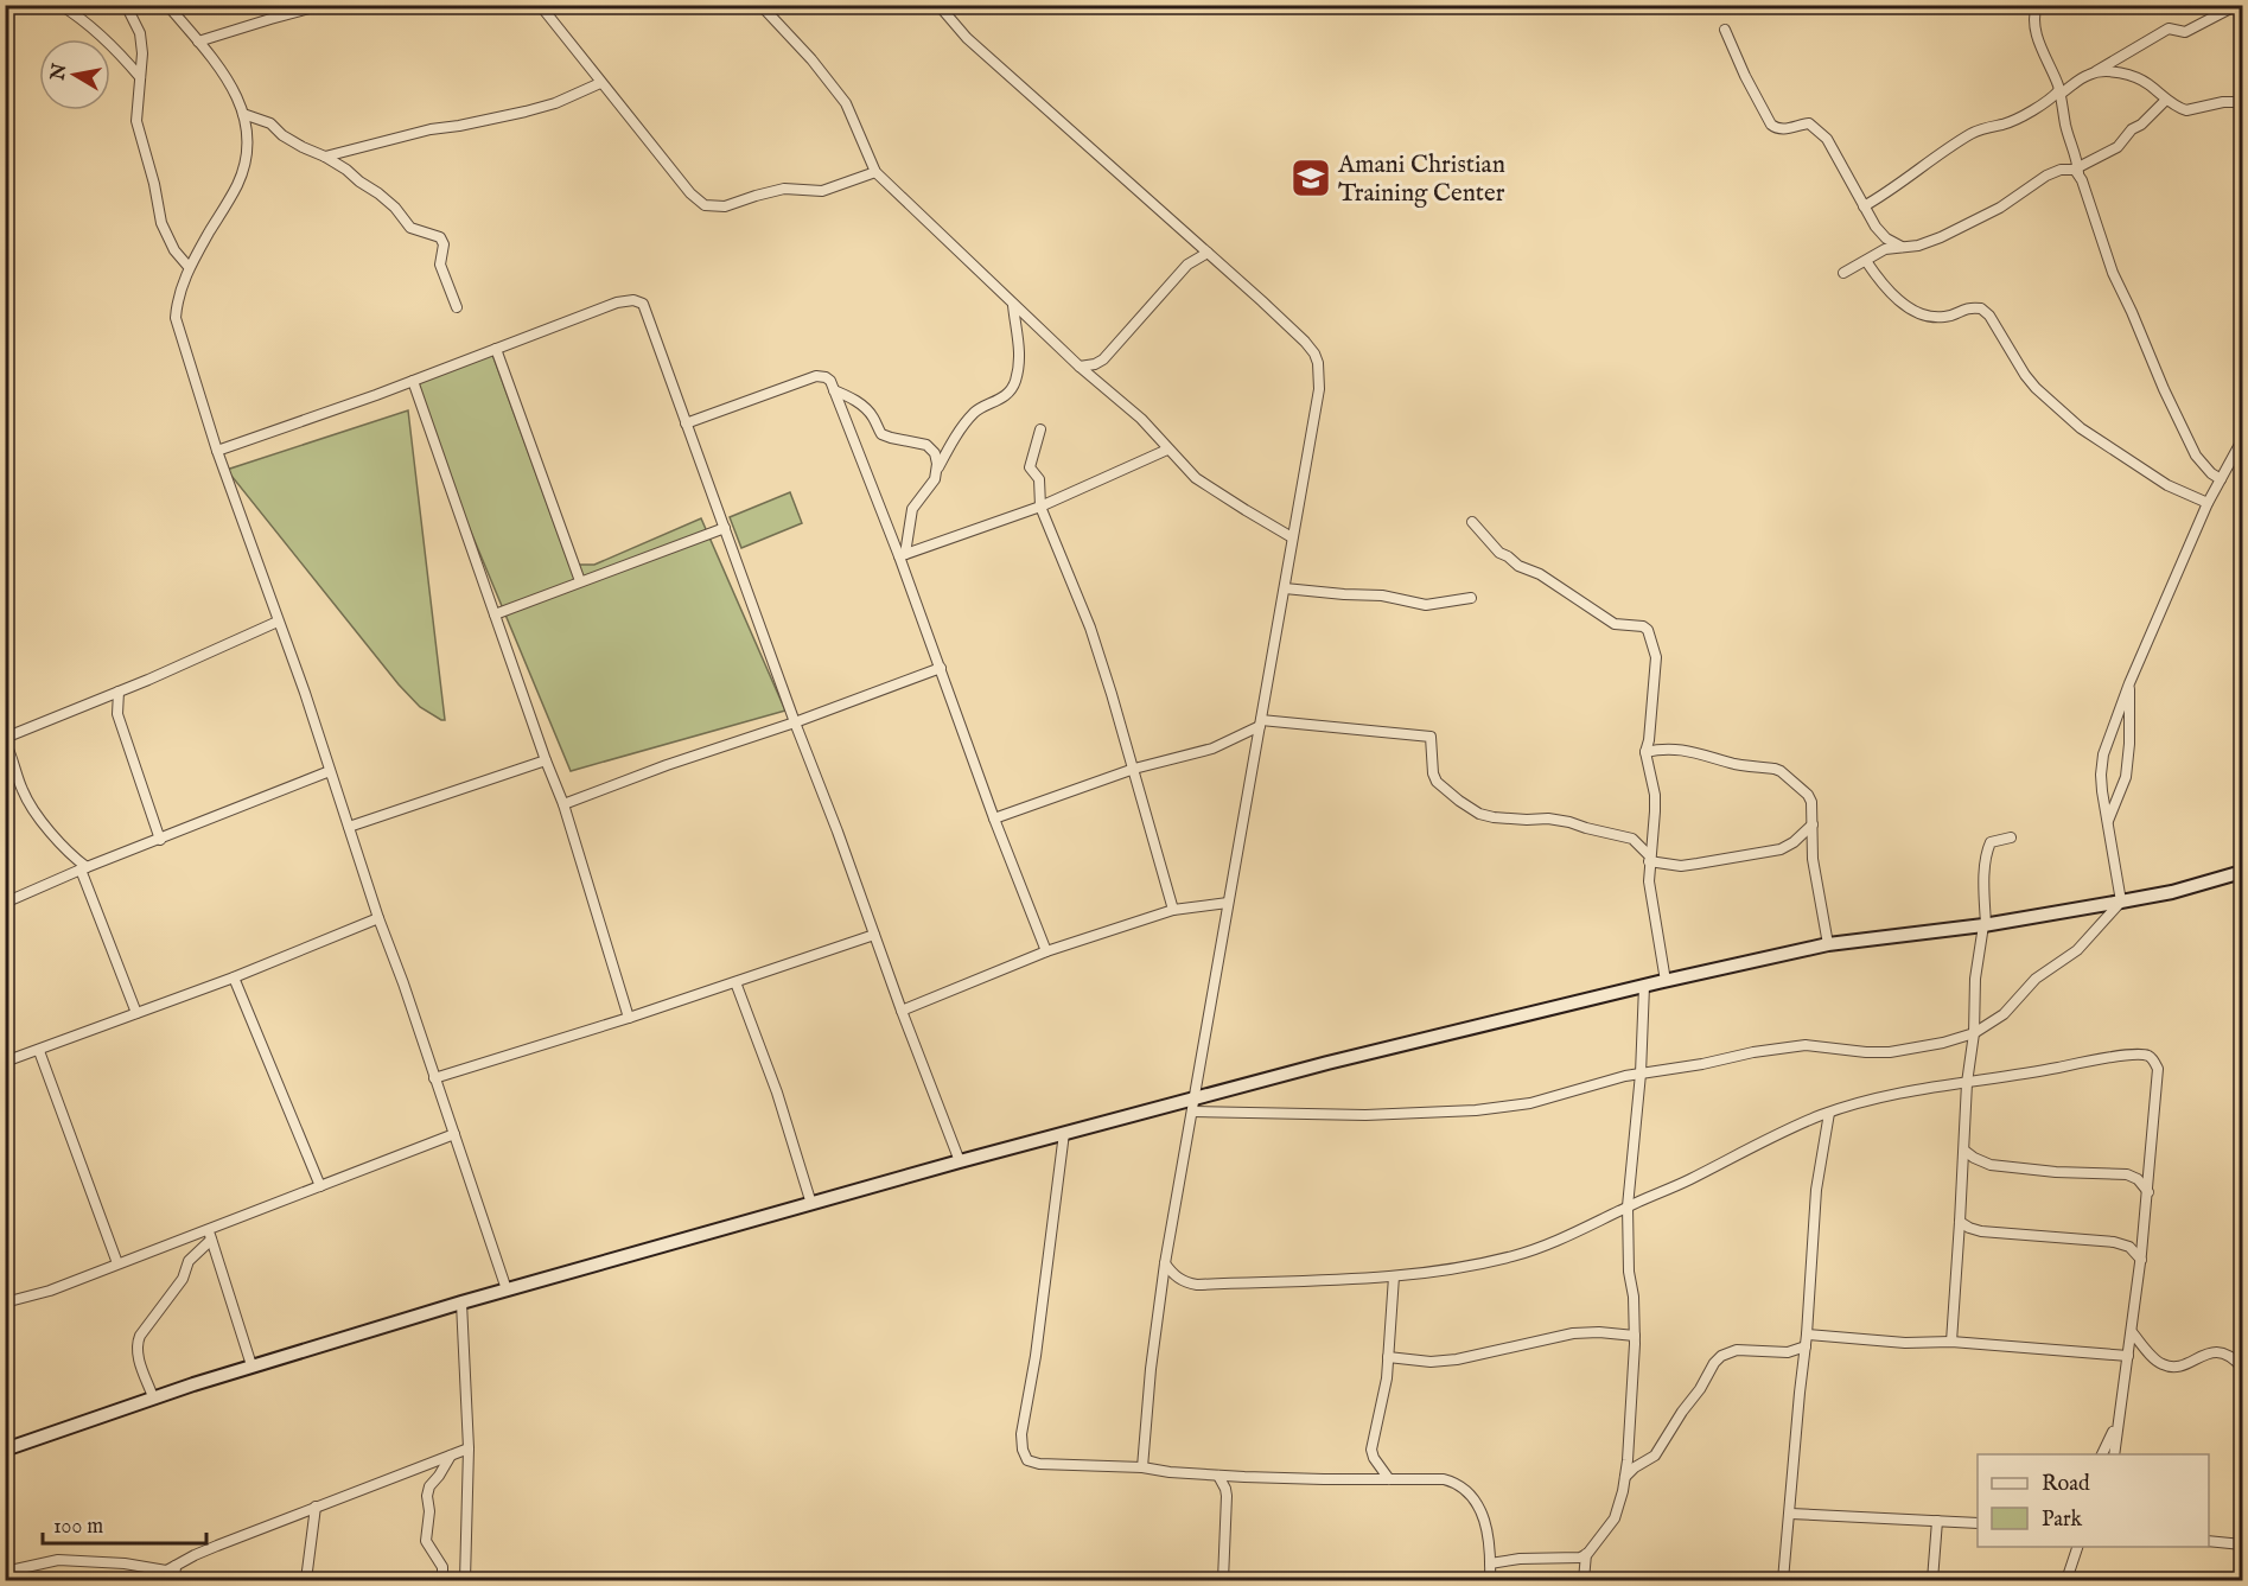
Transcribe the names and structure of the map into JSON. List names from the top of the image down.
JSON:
{
  "places": {
    "school or university": ["Amani Christian Training Center"]
  },
  "legend": ["Road", "Park"],
  "scale_bar": "100 m",
  "north": "left"
}
